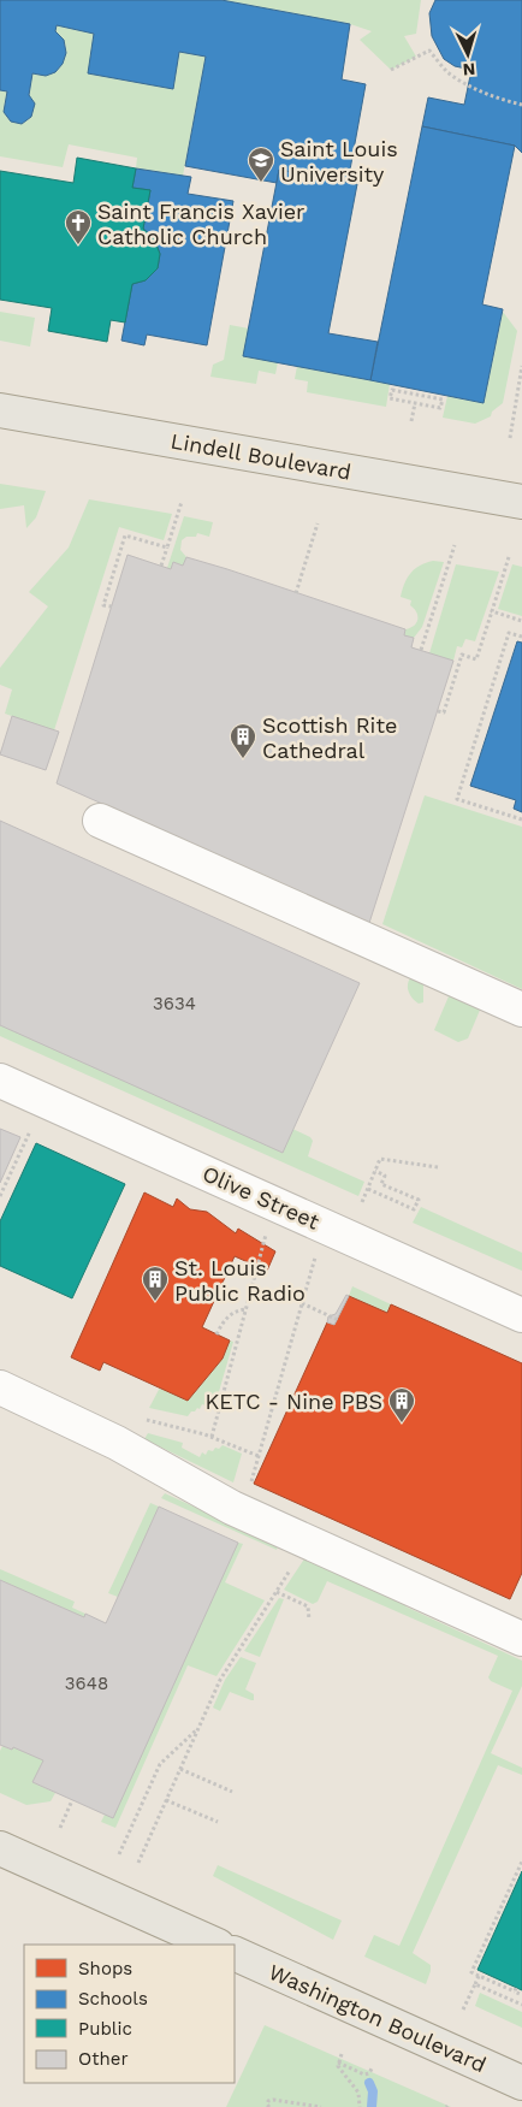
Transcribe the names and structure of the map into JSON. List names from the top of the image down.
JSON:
{
  "streets": {
    "main road": ["Lindell Boulevard", "Washington Boulevard"],
    "street": ["Olive Street"]
  },
  "places": {
    "school or university": ["Saint Louis University"],
    "church": ["Saint Francis Xavier Catholic Church"],
    "building": ["Scottish Rite Cathedral", "St. Louis Public Radio", "KETC - Nine PBS"]
  },
  "house_numbers": ["3634", "3648"],
  "legend": [
    "Shops",
    "Schools",
    "Public",
    "Other"
  ],
  "north": "bottom"
}
